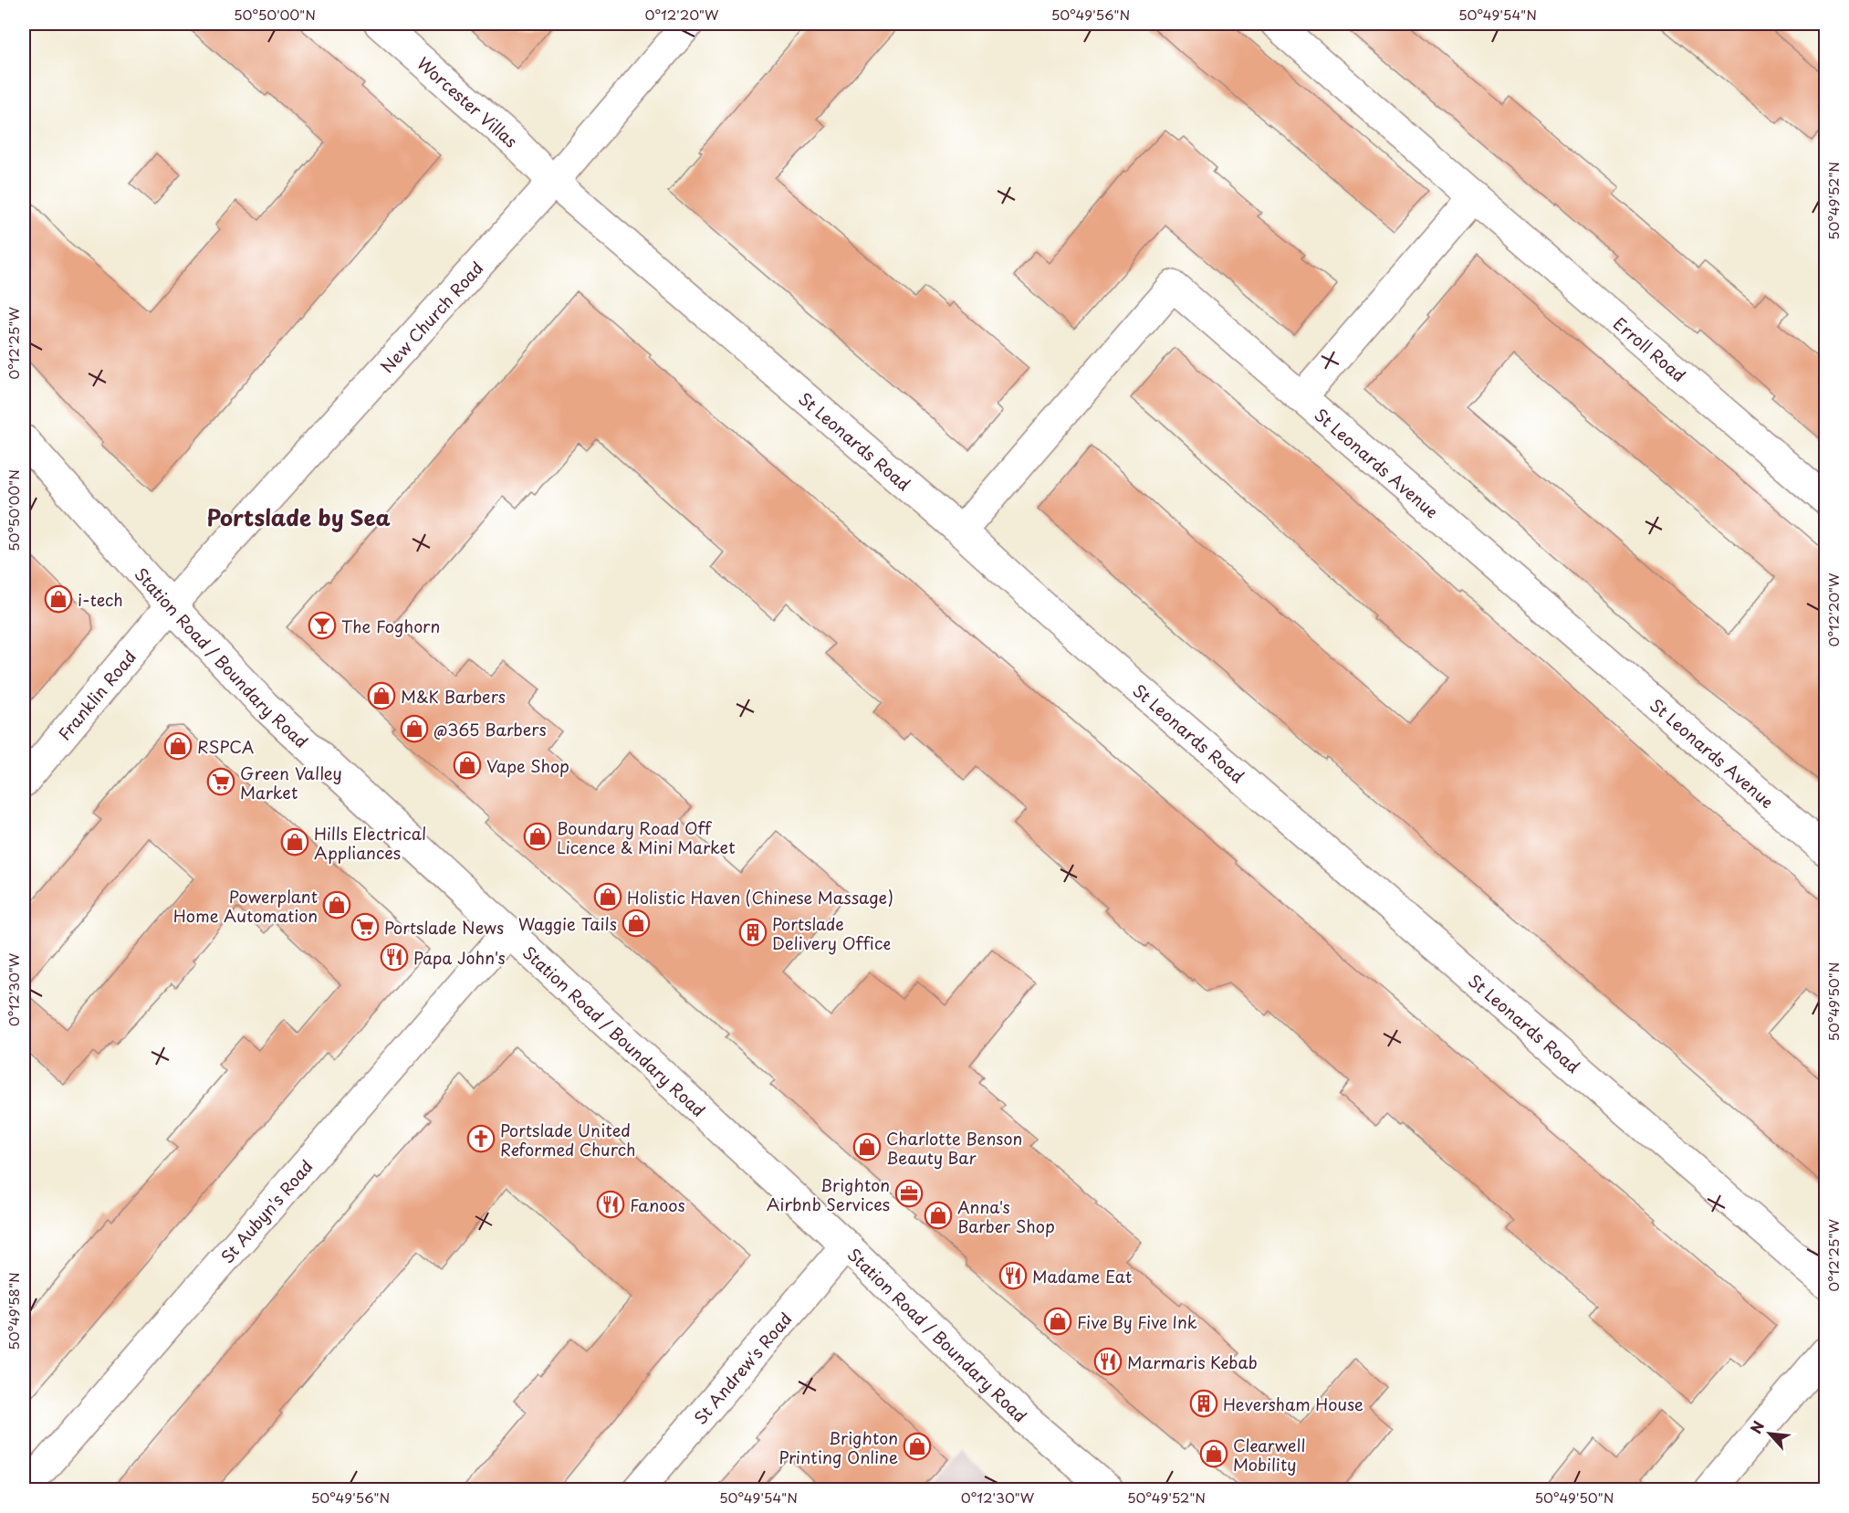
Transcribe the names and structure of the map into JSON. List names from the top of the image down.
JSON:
{
  "streets": {
    "street": [
      "Worcester Villas",
      "New Church Road",
      "Erroll Road",
      "St Leonards Road",
      "St Leonards Avenue",
      "Station Road / Boundary Road",
      "Franklin Road",
      "St Aubyn's Road",
      "St Andrew's Road"
    ]
  },
  "crossings": [
    ["Worcester Villas", "New Church Road"],
    ["Worcester Villas", "St Leonards Road"],
    ["New Church Road", "St Leonards Road"],
    ["New Church Road", "Station Road / Boundary Road"],
    ["New Church Road", "Franklin Road"],
    ["St Leonards Road", "St Leonards Avenue"],
    ["Station Road / Boundary Road", "Franklin Road"],
    ["Station Road / Boundary Road", "St Aubyn's Road"],
    ["Station Road / Boundary Road", "St Andrew's Road"]
  ],
  "districts": ["Portslade by Sea"],
  "places": {
    "shop": [
      "i-tech",
      "M&K Barbers",
      "@365 Barbers",
      "RSPCA",
      "Vape Shop",
      "Boundary Road Off Licence & Mini Market",
      "Hills Electrical Appliances",
      "Holistic Haven (Chinese Massage)",
      "Powerplant Home Automation",
      "Waggie Tails",
      "Charlotte Benson Beauty Bar",
      "Anna's Barber Shop",
      "Five By Five Ink",
      "Brighton Printing Online",
      "Clearwell Mobility"
    ],
    "bar": ["The Foghorn"],
    "supermarket": ["Green Valley Market", "Portslade News"],
    "building": ["Portslade Delivery Office", "Heversham House"],
    "restaurant": [
      "Papa John's",
      "Fanoos",
      "Madame Eat",
      "Marmaris Kebab"
    ],
    "church": ["Portslade United Reformed Church"],
    "office": ["Brighton Airbnb Services"]
  },
  "north": "top left",
  "coordinates": [
    "50°50'00\"N",
    "0°12'20\"W",
    "50°49'56\"N",
    "50°49'54\"N",
    "50°49'52\"N",
    "0°12'25\"W",
    "0°12'30\"W",
    "50°49'50\"N",
    "50°49'58\"N"
  ]
}
